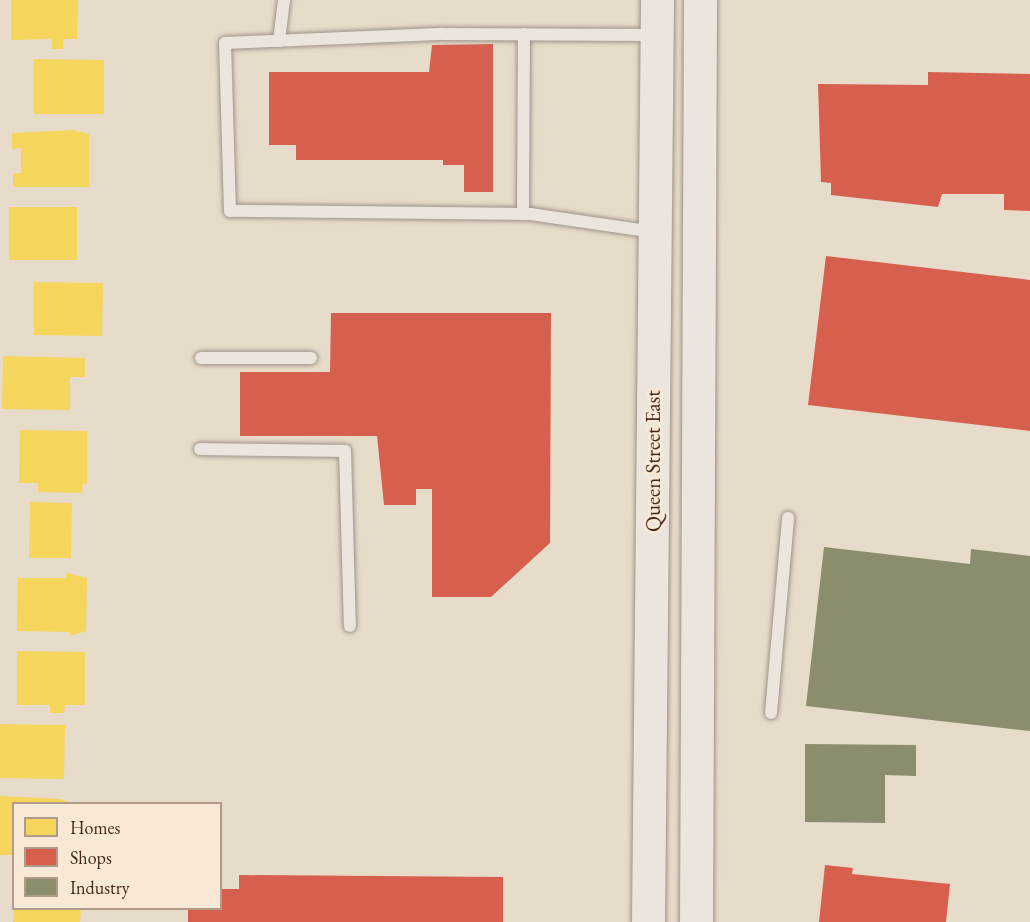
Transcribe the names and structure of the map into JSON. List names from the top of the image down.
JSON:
{
  "streets": {
    "main road": ["Queen Street East"]
  },
  "legend": ["Homes", "Shops", "Industry"]
}
